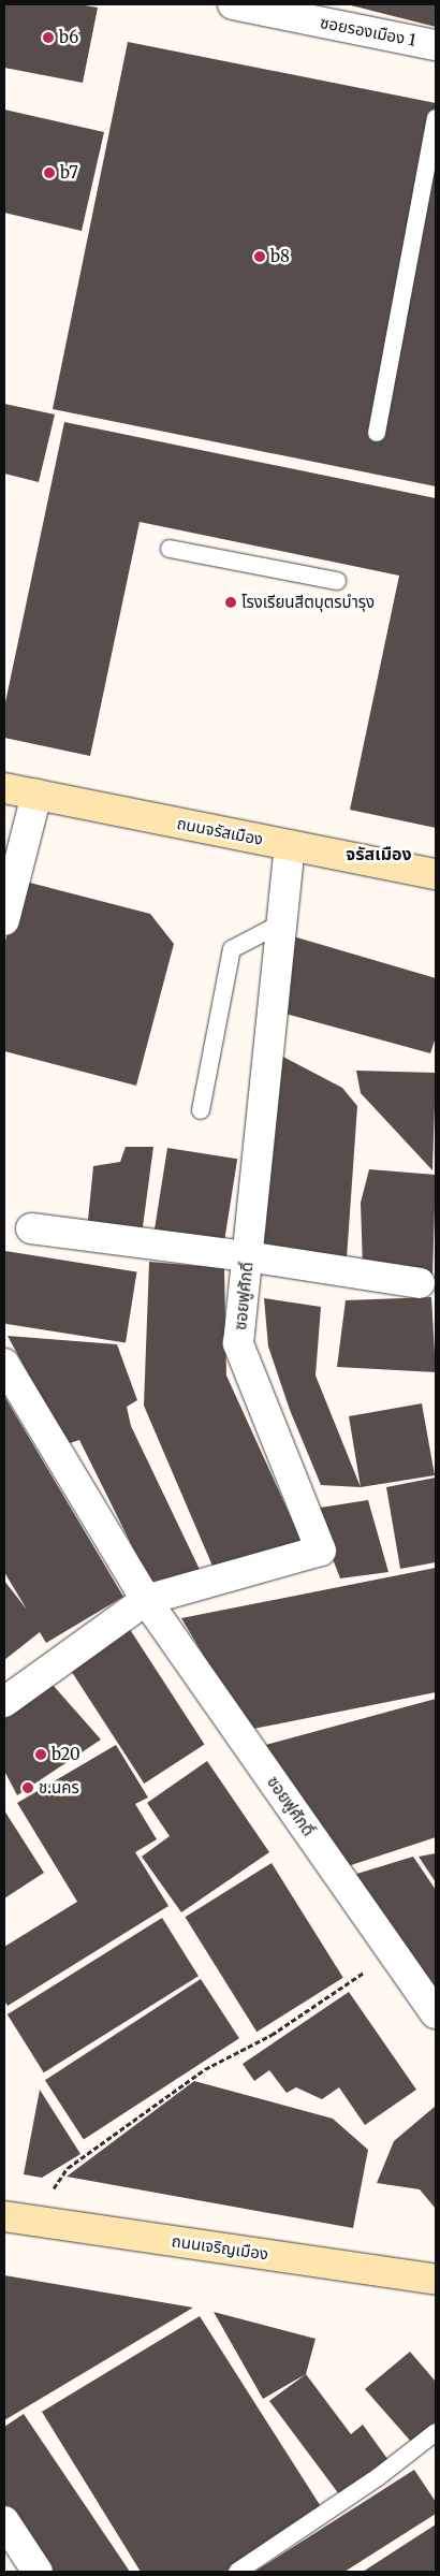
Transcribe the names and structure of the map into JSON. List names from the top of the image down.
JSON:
{
  "streets": {
    "street": [
      "ซอยรองเมือง 1",
      "ถนนจรัสเมือง",
      "ซอยฟูศักดิ์",
      "ถนนเจริญเมือง"
    ]
  },
  "crossings": [
    ["ถนนจรัสเมือง", "ซอยฟูศักดิ์"]
  ],
  "districts": ["จรัสเมือง"],
  "places": [
    "b6",
    "b7",
    "b8",
    "โรงเรียนสีตบุตรบำรุง",
    "b20",
    "ช.นคร"
  ]
}
